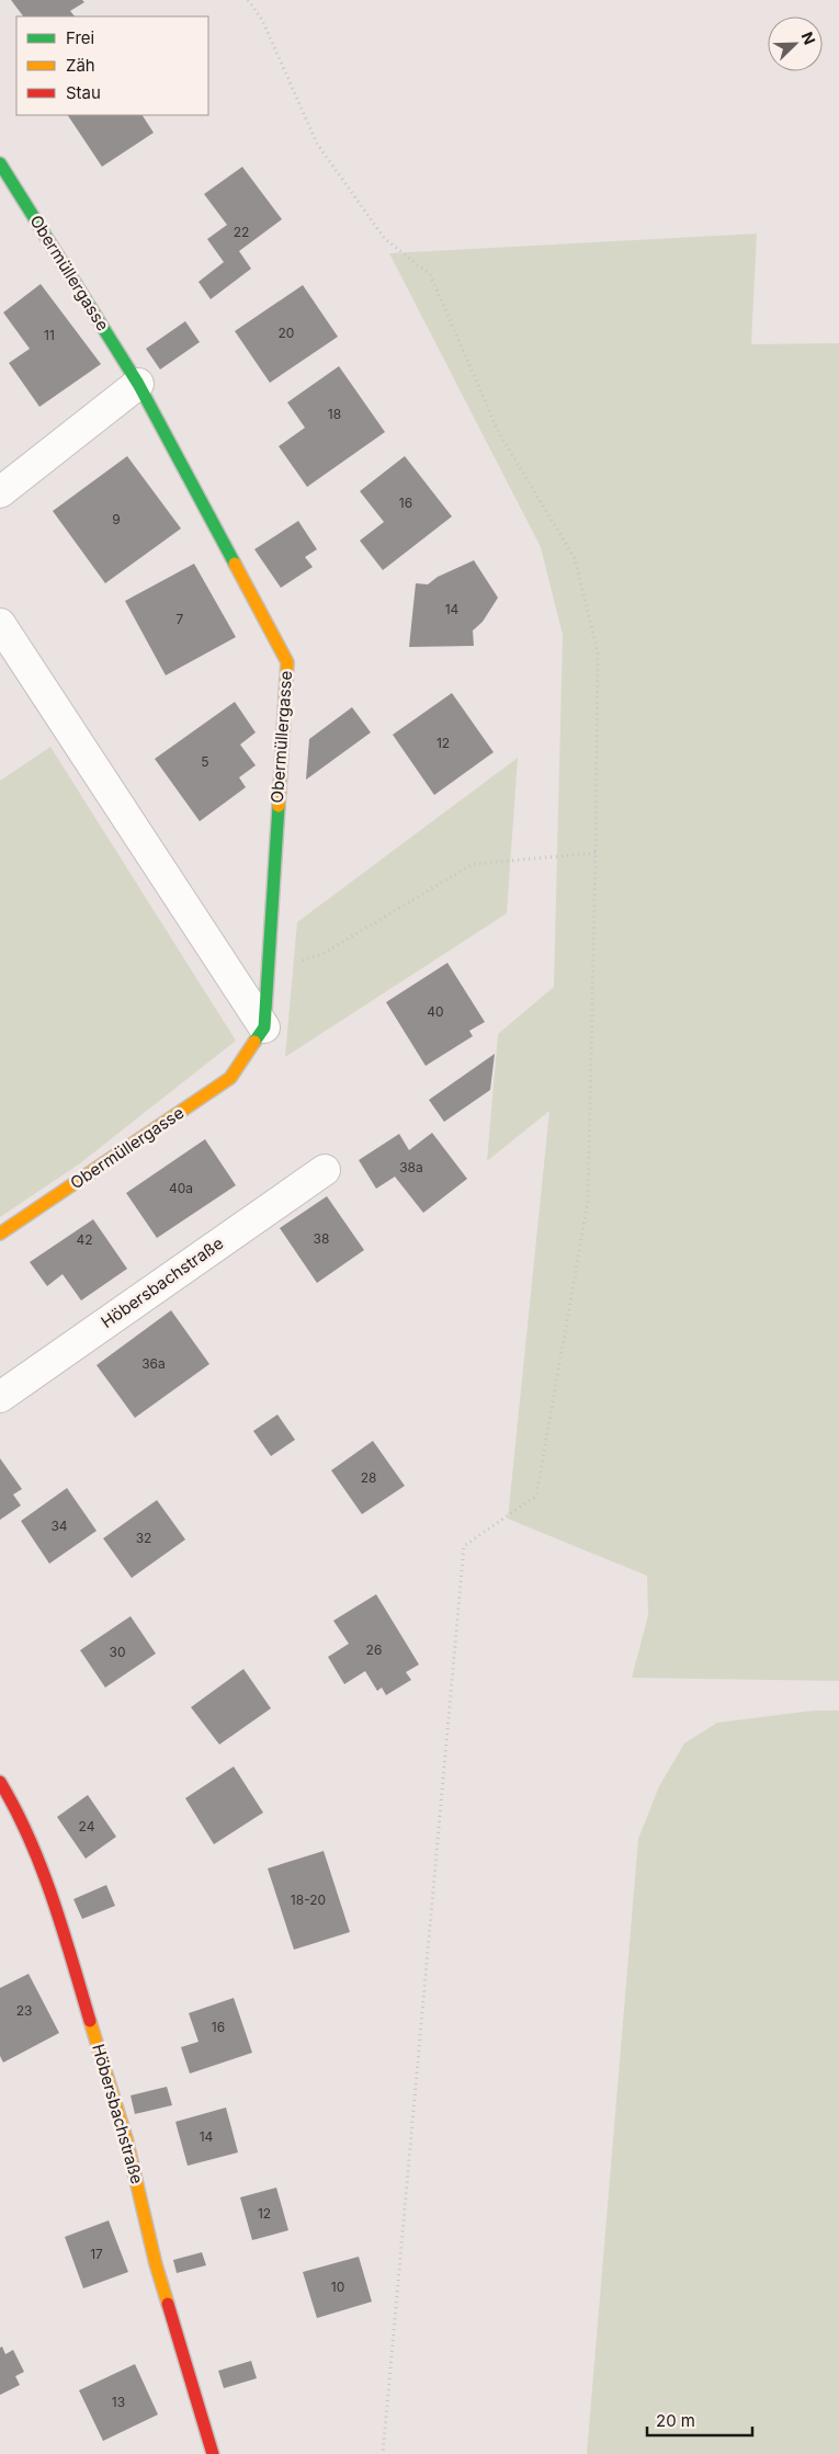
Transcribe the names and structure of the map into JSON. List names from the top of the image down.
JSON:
{
  "streets": {
    "street": ["Obermüllergasse", "Höbersbachstraße"]
  },
  "house_numbers": [
    "22",
    "20",
    "11",
    "18",
    "16",
    "9",
    "14",
    "7",
    "12",
    "5",
    "40",
    "38a",
    "40a",
    "38",
    "42",
    "36a",
    "28",
    "34",
    "32",
    "26",
    "30",
    "24",
    "18-20",
    "23",
    "16",
    "14",
    "12",
    "17",
    "10",
    "13"
  ],
  "legend": ["Frei", "Zäh", "Stau"],
  "scale_bar": "20 m",
  "north": "top right"
}
